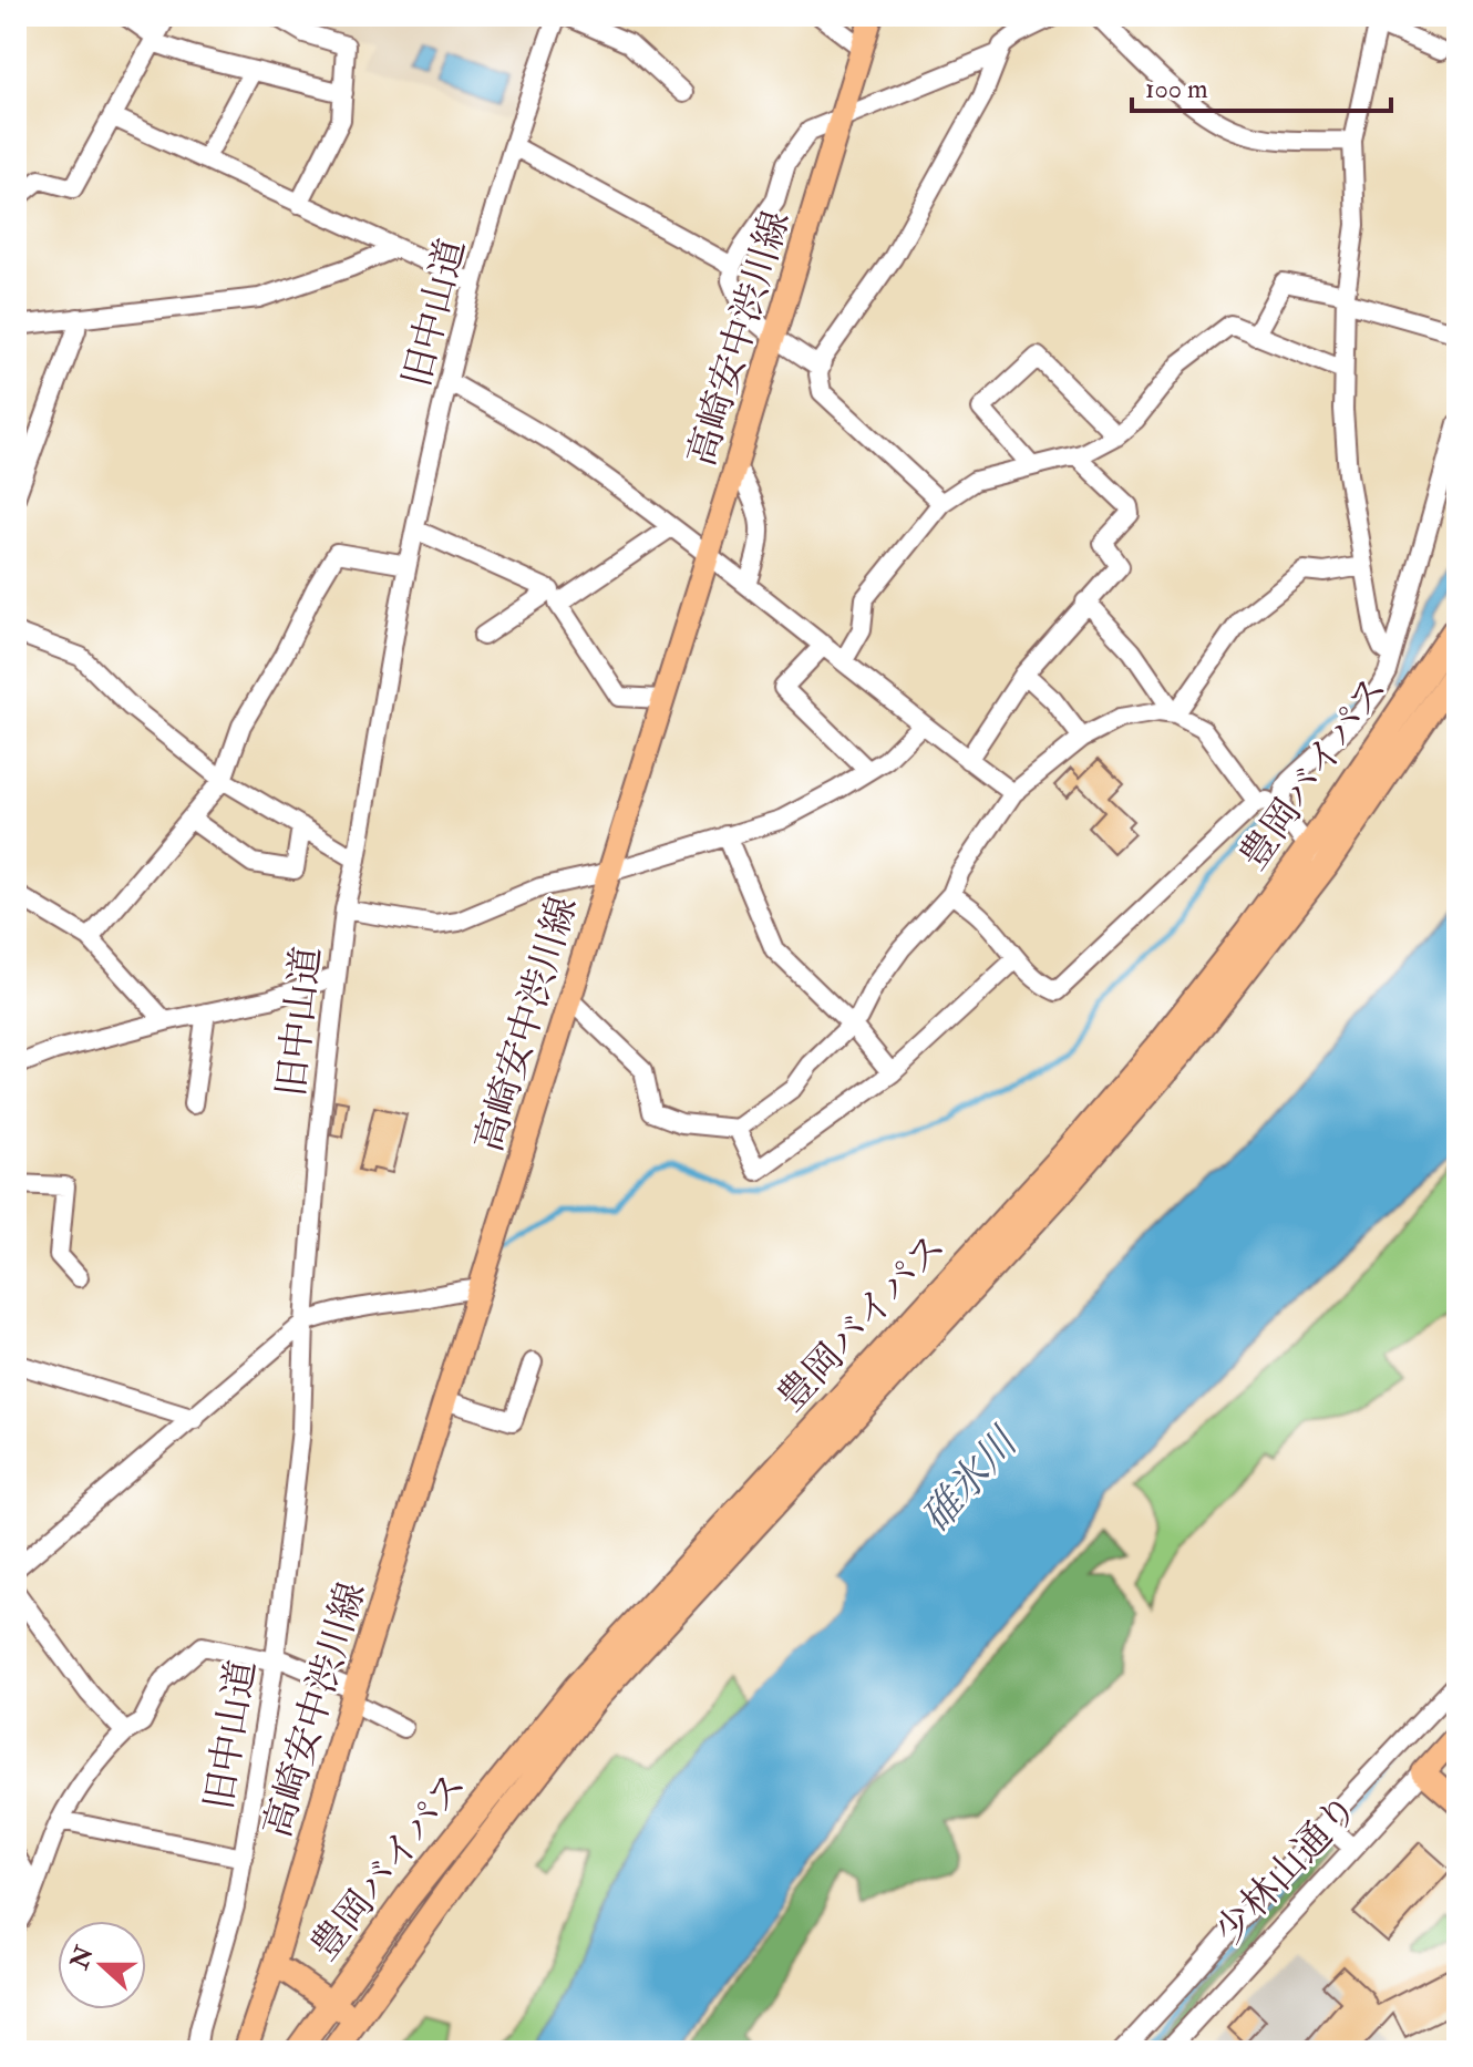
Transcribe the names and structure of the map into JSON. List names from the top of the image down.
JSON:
{
  "streets": {
    "highway": ["豊岡バイパス"],
    "main road": ["高崎安中渋川線", "少林山通り"],
    "street": ["旧中山道"]
  },
  "water": ["碓氷川"],
  "scale_bar": "100 m",
  "north": "left"
}
